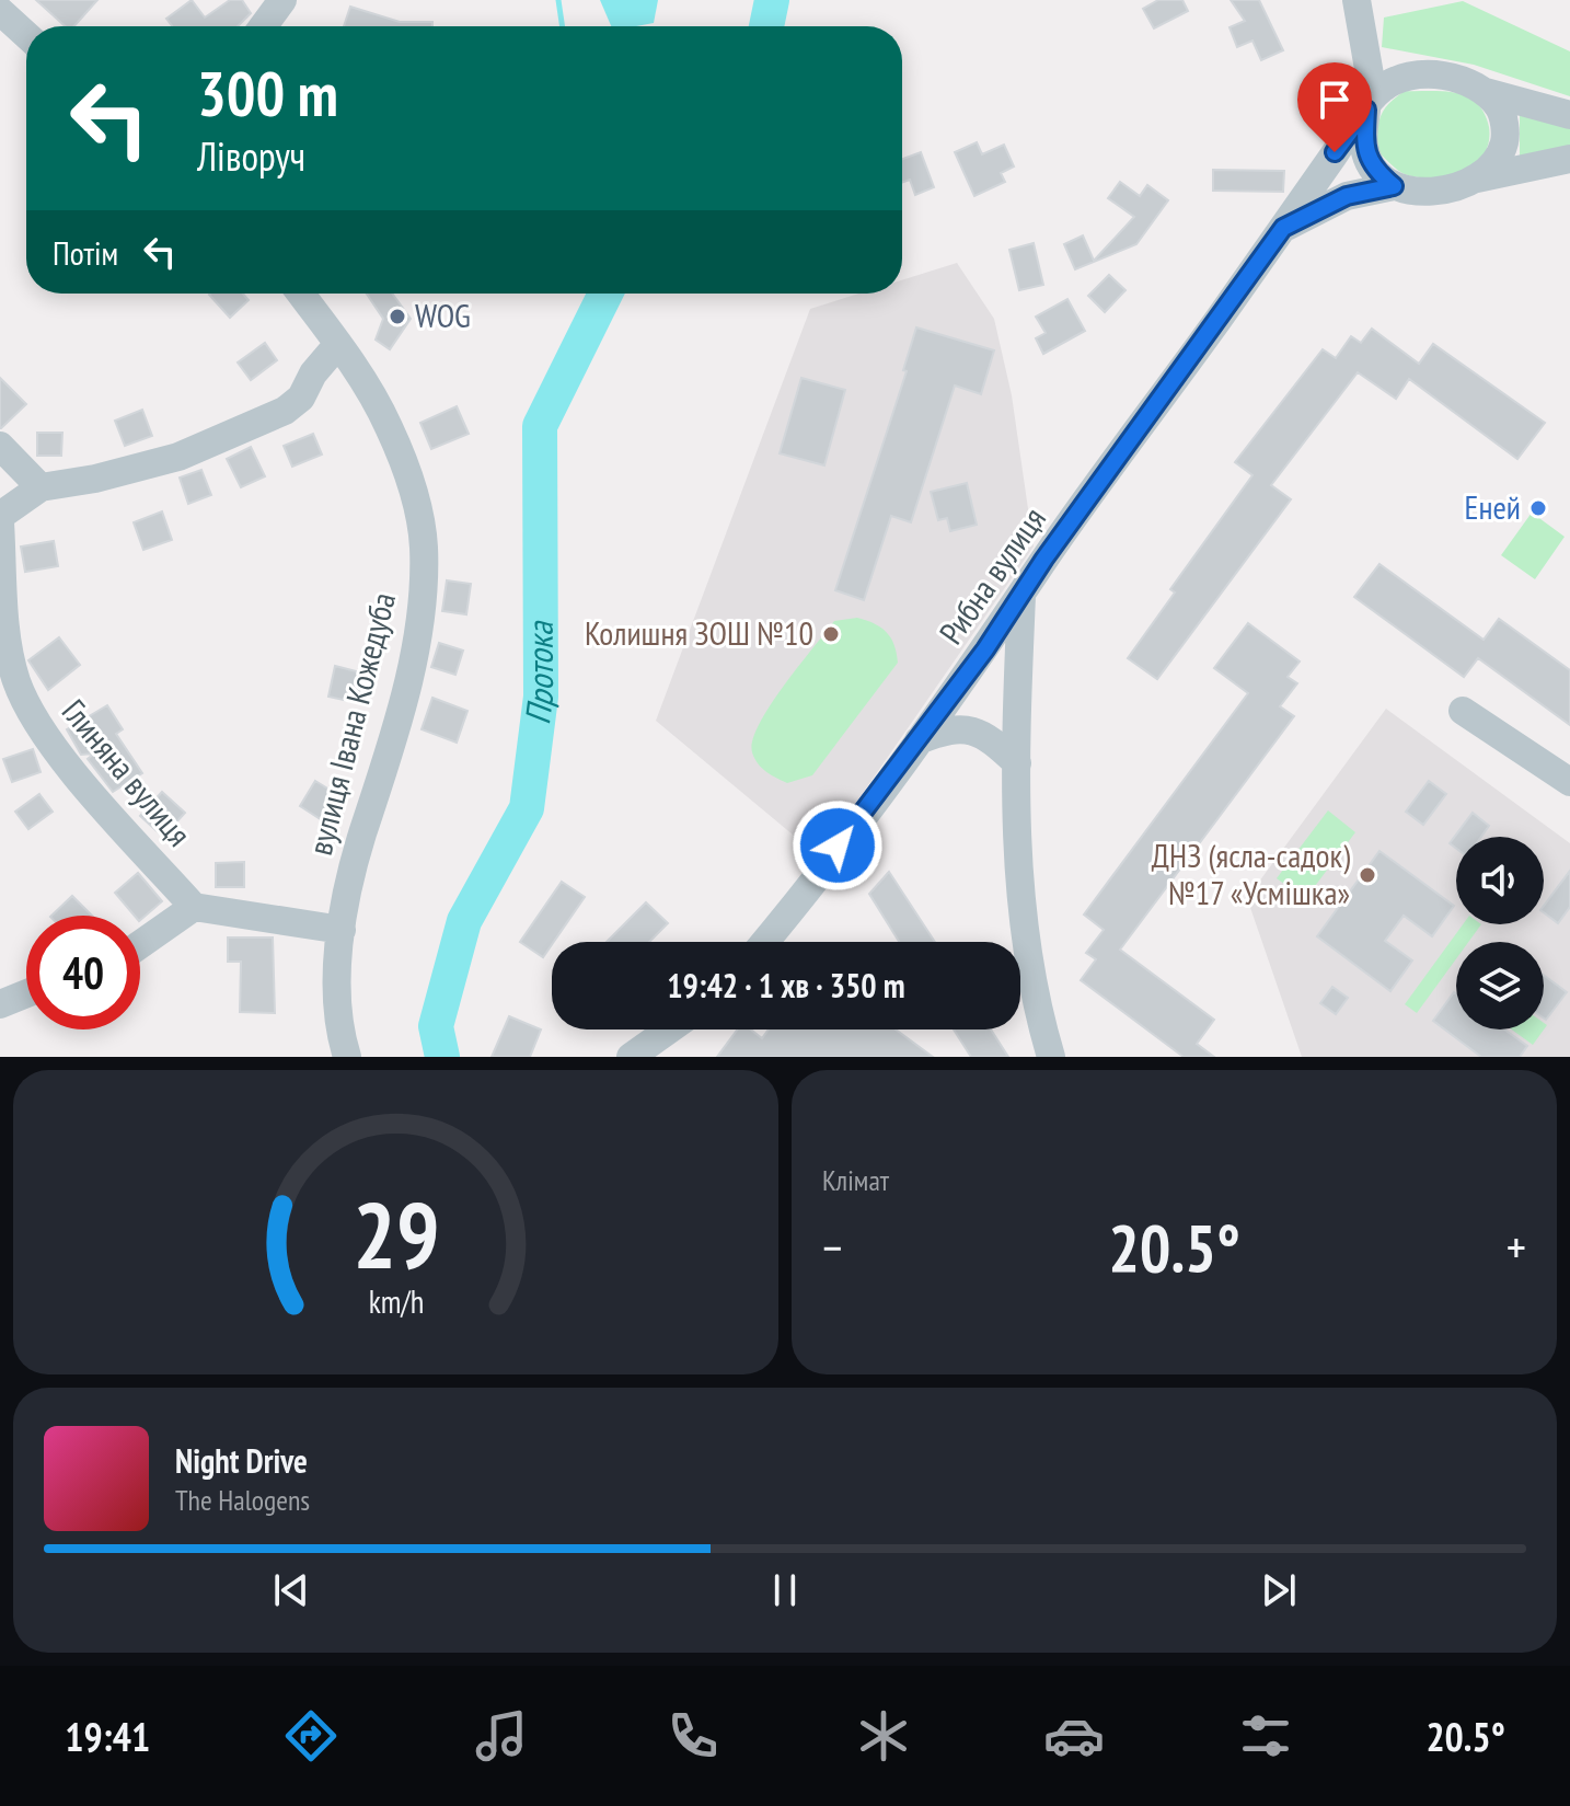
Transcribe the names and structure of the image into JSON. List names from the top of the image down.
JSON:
{
  "streets": {
    "street": ["Рибна вулиця", "вулиця Івана Кожедуба", "Глиняна вулиця"]
  },
  "water": ["Протока"],
  "places": [
    "WOG",
    "Еней",
    "Колишня ЗОШ №10",
    "ДНЗ (ясла-садок) №17 «Усмішка»"
  ],
  "page": {
    "turn": ["300 m", "Ліворуч"],
    "then": "Потім",
    "limit": "40",
    "trip": "19:42 · 1 хв · 350 m",
    "tile": "Клімат",
    "heat": ["−", "20.5°", "+"],
    "song": ["Night Drive", "The Halogens"],
    "tabs": ["19:41", "20.5°"],
    "gauge": ["29", "km/h"]
  }
}
